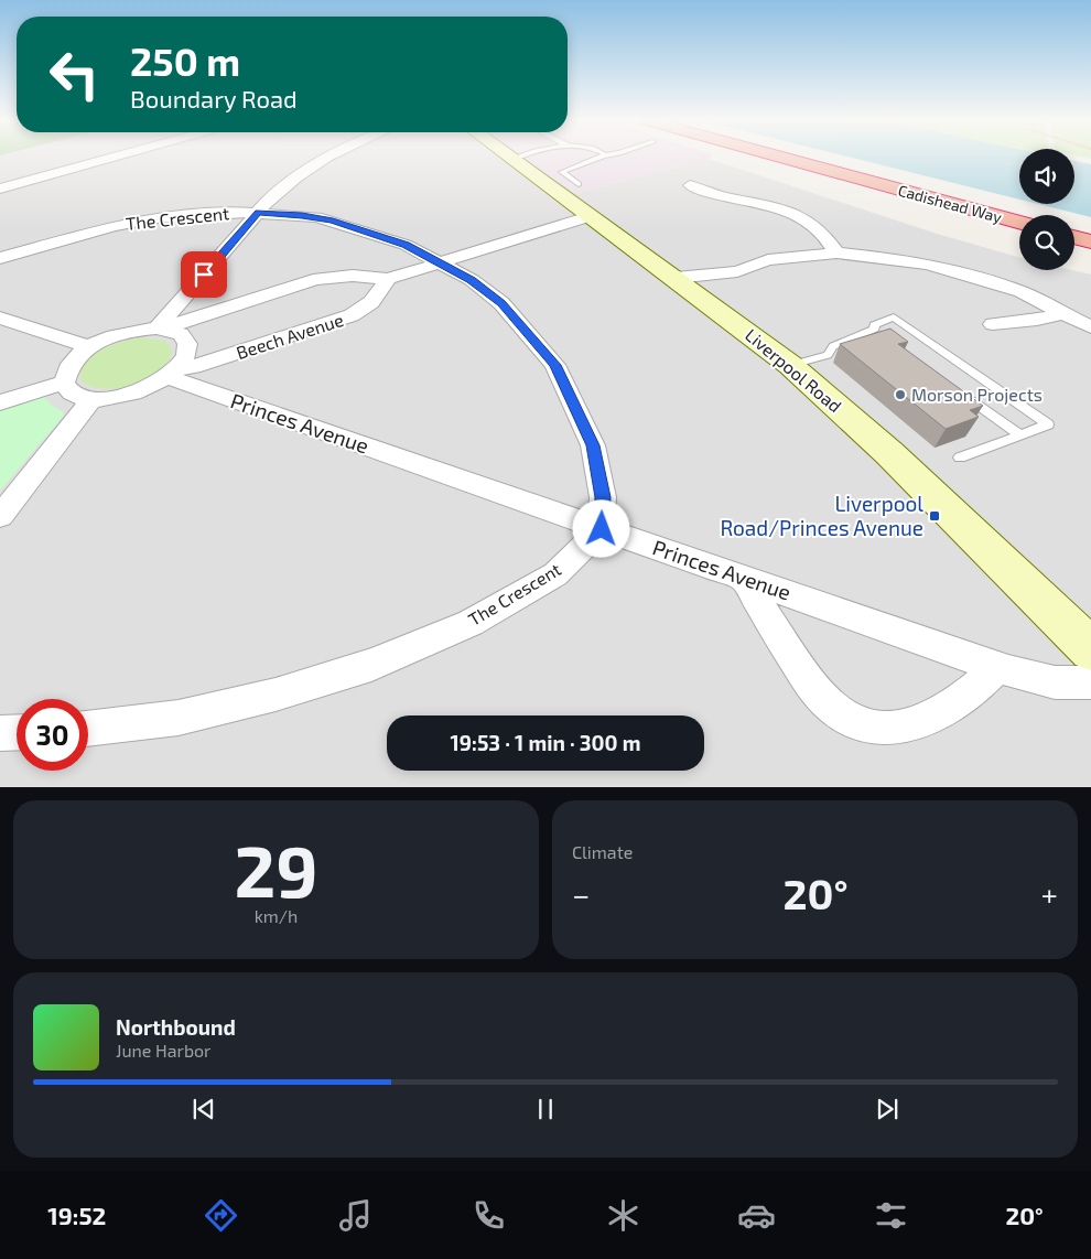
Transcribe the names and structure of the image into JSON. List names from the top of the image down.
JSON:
{
  "streets": {
    "highway": ["Cadishead Way"],
    "main road": ["Liverpool Road"],
    "street": ["The Crescent", "Beech Avenue", "Princes Avenue"]
  },
  "crossings": [
    ["The Crescent", "Princes Avenue"],
    ["Beech Avenue", "Princes Avenue"]
  ],
  "places": {
    "other": ["Morson Projects"],
    "transit": ["Liverpool Road/Princes Avenue"]
  },
  "page": {
    "turn": ["250 m", "Boundary Road"],
    "limit": "30",
    "trip": "19:53 · 1 min · 300 m",
    "tile": [
      ["29", "km/h"],
      "Climate"
    ],
    "heat": ["−", "20°", "+"],
    "song": ["Northbound", "June Harbor"],
    "tabs": ["19:52", "20°"]
  }
}
